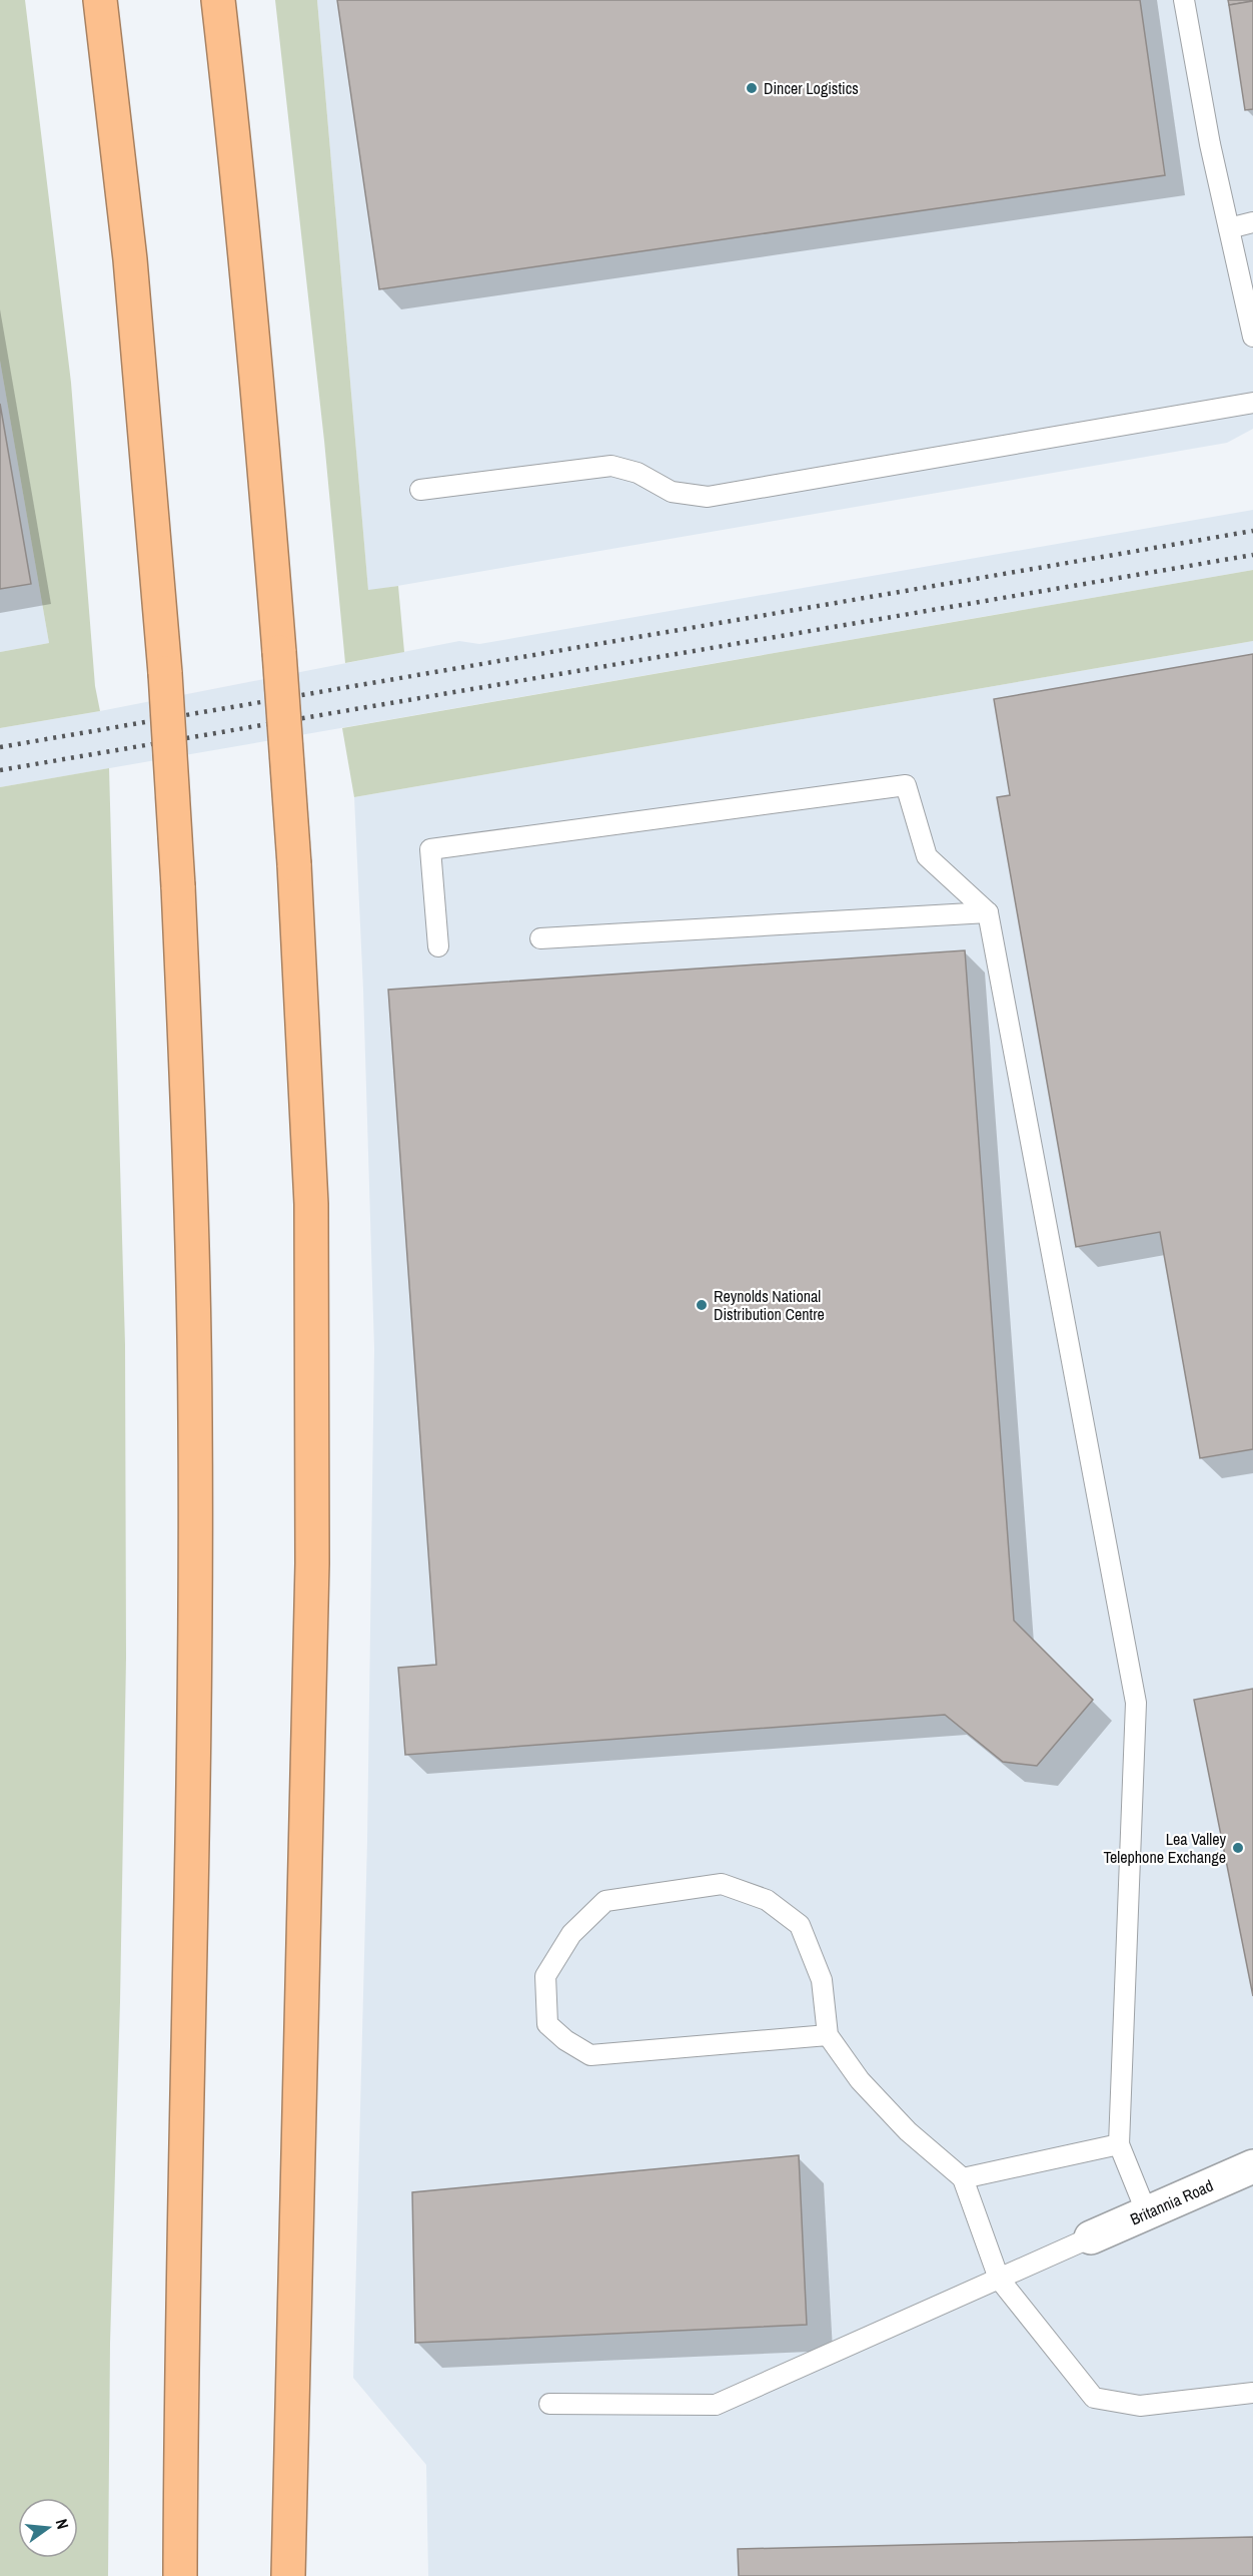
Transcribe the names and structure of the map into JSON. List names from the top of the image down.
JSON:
{
  "streets": {
    "street": ["Britannia Road"]
  },
  "places": ["Dincer Logistics", "Reynolds National Distribution Centre", "Lea Valley Telephone Exchange"],
  "north": "right"
}
